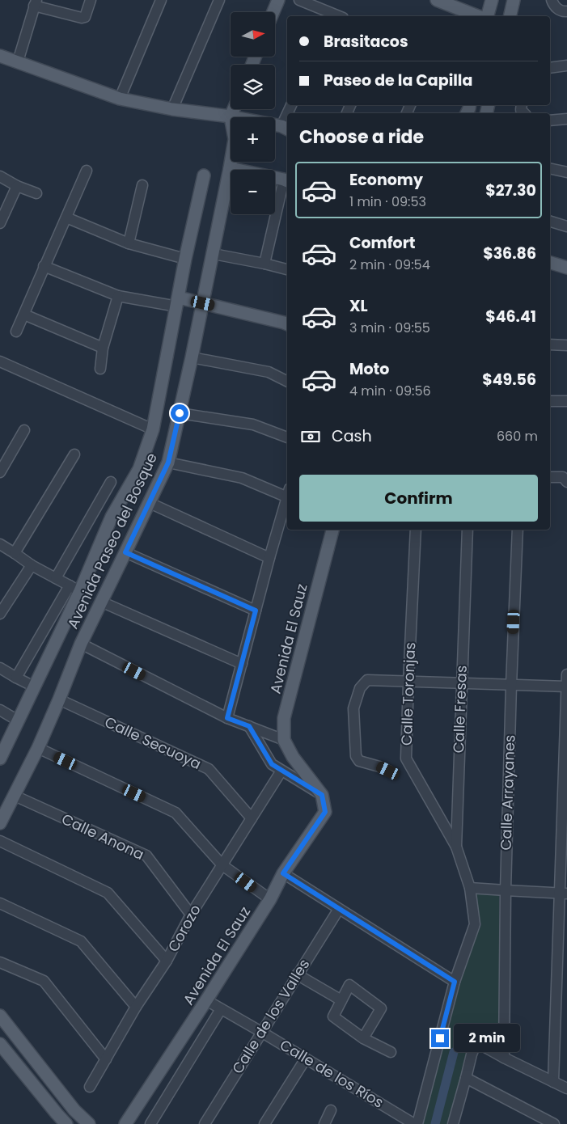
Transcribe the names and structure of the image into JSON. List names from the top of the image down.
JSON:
{
  "streets": {
    "main road": ["Avenida Paseo del Bosque", "Avenida El Sauz"],
    "street": [
      "Calle Toronjas",
      "Calle Fresas",
      "Calle Secuoya",
      "Calle Arrayanes",
      "Calle Anona",
      "Corozo",
      "Calle de los Valles",
      "Calle de los Ríos"
    ]
  },
  "crossings": [
    ["Avenida Paseo del Bosque", "Calle Secuoya"],
    ["Avenida Paseo del Bosque", "Calle Anona"],
    ["Avenida El Sauz", "Calle de los Ríos"],
    ["Calle Toronjas", "Calle Fresas"],
    ["Calle Secuoya", "Corozo"],
    ["Calle Anona", "Corozo"],
    ["Calle de los Valles", "Calle de los Ríos"]
  ],
  "north": "right",
  "page": {
    "map_buttons": ["+", "−"],
    "banner": ["Brasitacos", "Paseo de la Capilla"],
    "heading": "Choose a ride",
    "list": [
      {
        "name": "Economy",
        "note": "1 min · 09:53",
        "value": "$27.30"
      },
      {
        "name": "Comfort",
        "note": "2 min · 09:54",
        "value": "$36.86"
      },
      {
        "name": "XL",
        "note": "3 min · 09:55",
        "value": "$46.41"
      },
      {
        "name": "Moto",
        "note": "4 min · 09:56",
        "value": "$49.56"
      }
    ],
    "pay": ["Cash", "660 m"],
    "buttons": "Confirm",
    "bubble": "2 min"
  }
}
